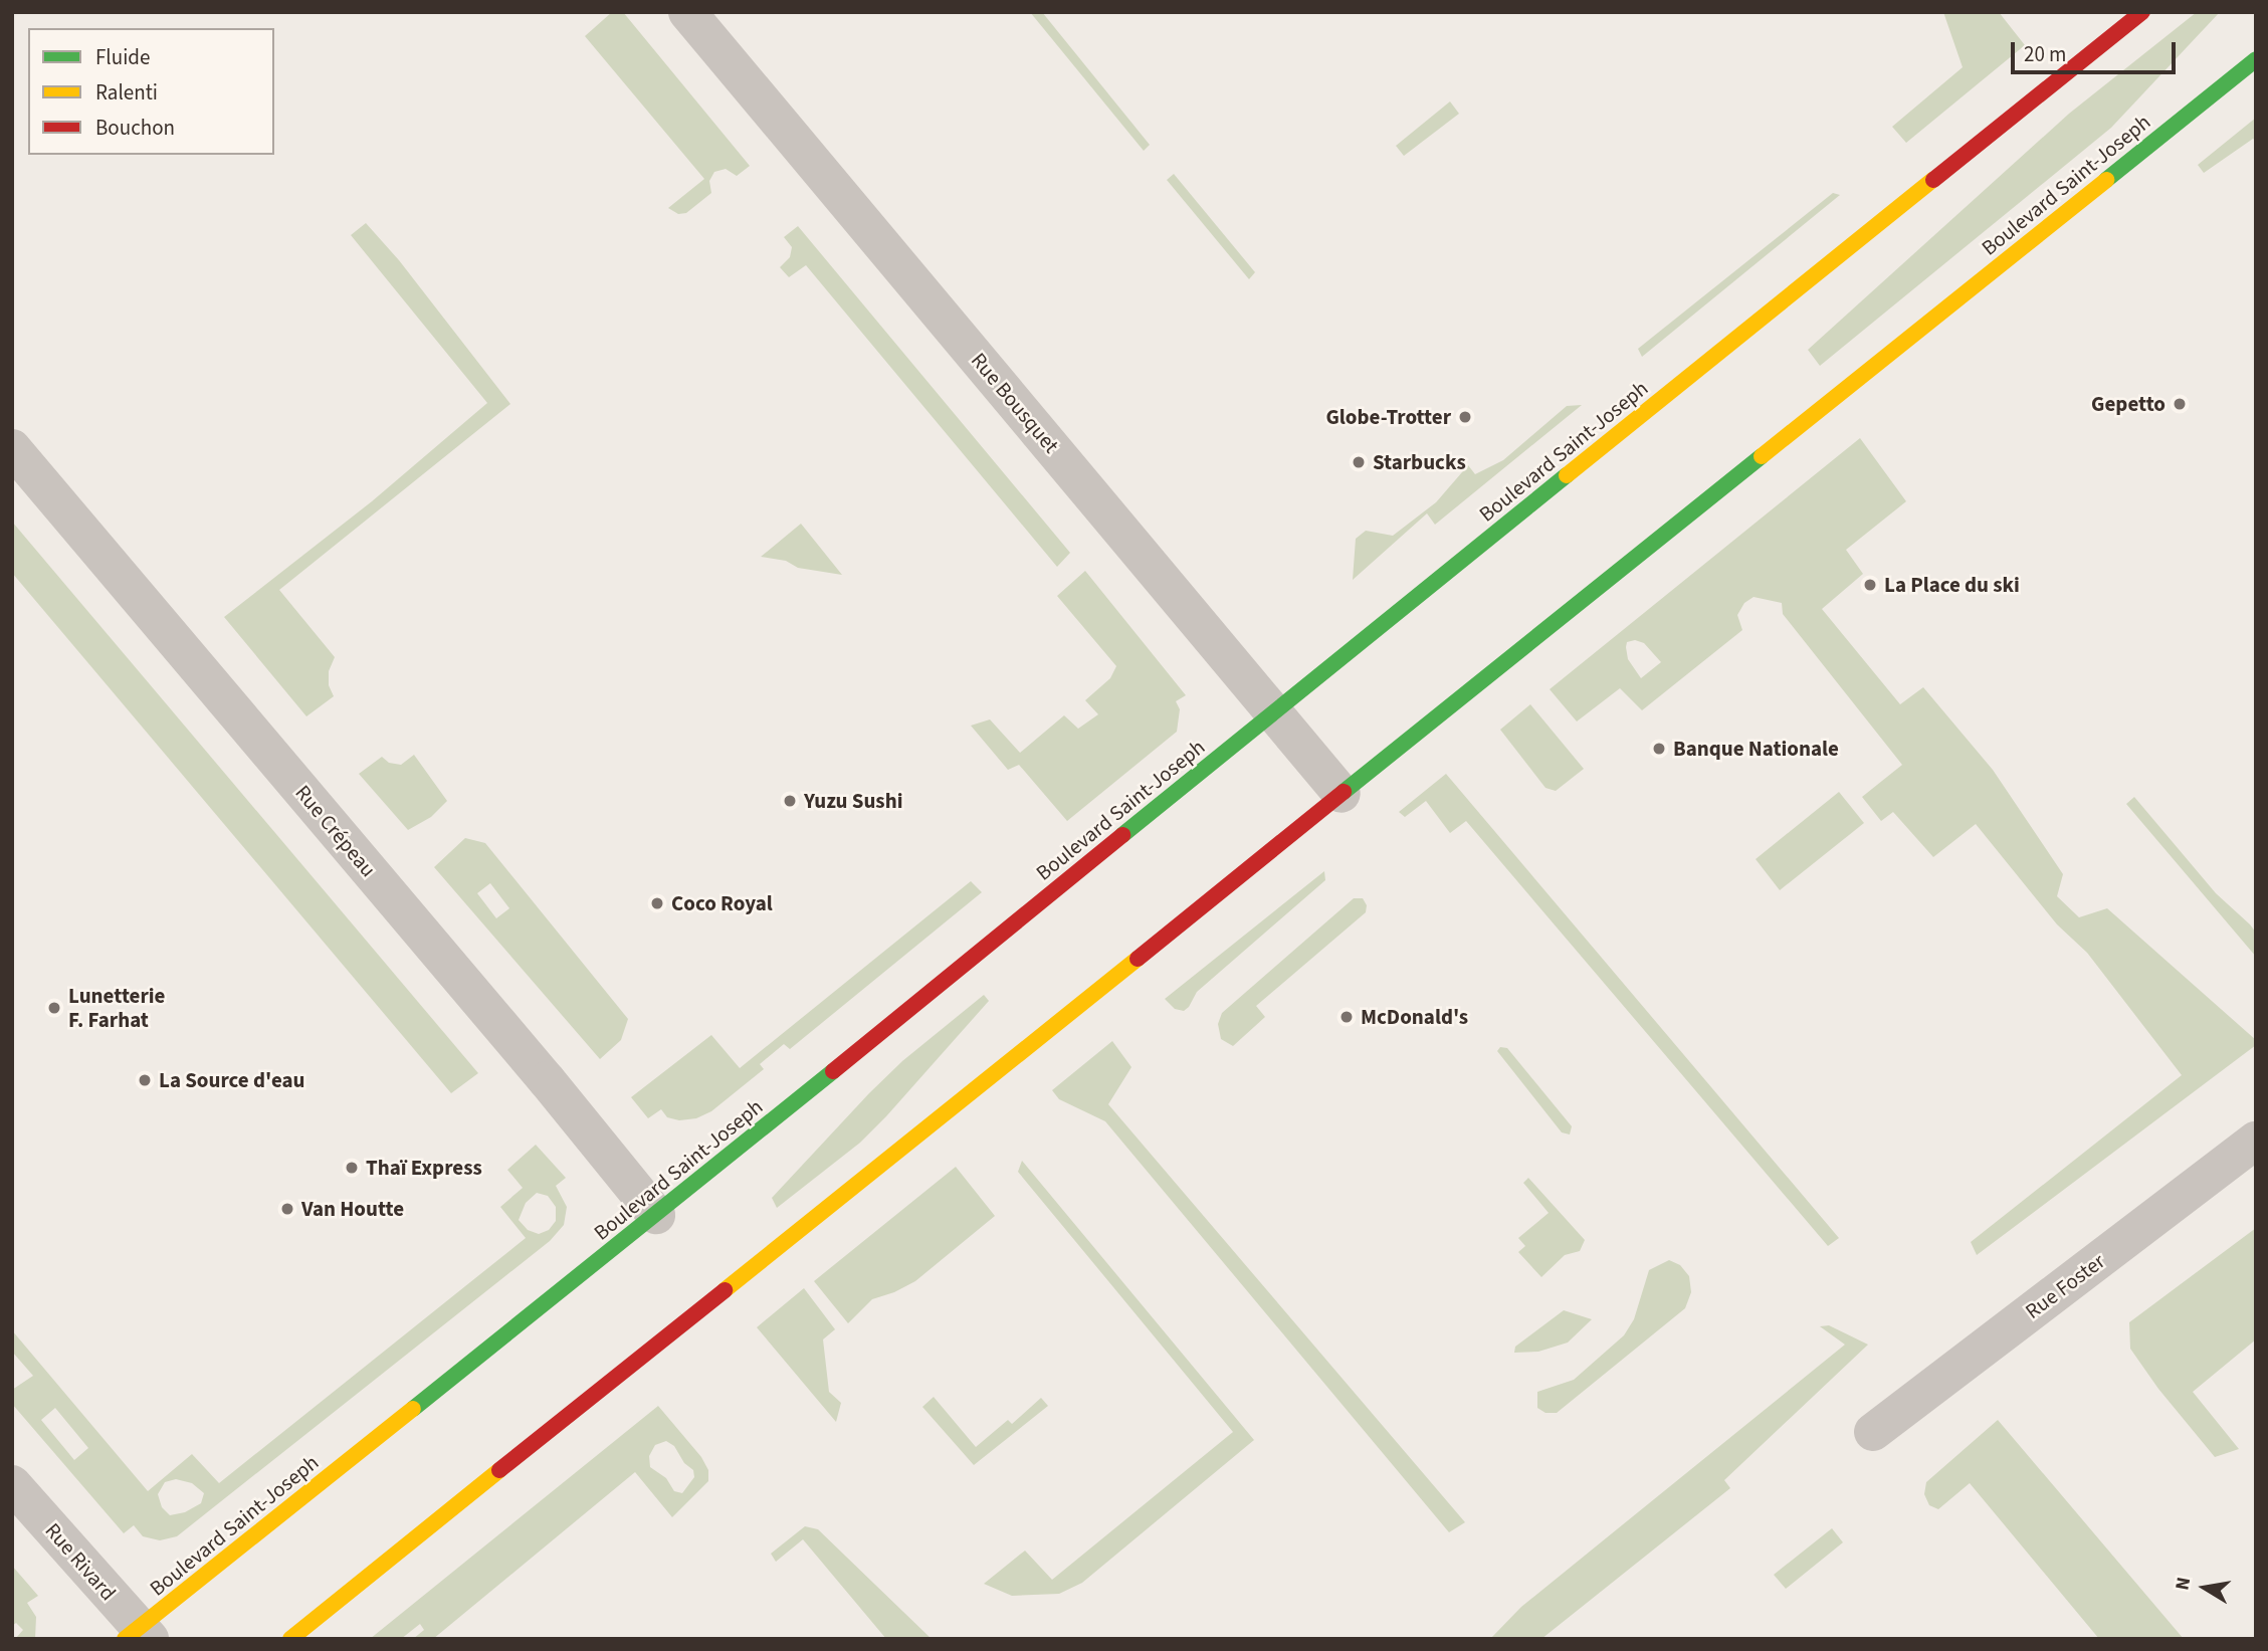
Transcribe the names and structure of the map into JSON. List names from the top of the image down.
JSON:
{
  "streets": {
    "main road": ["Boulevard Saint-Joseph"],
    "street": [
      "Rue Bousquet",
      "Rue Crépeau",
      "Rue Foster",
      "Rue Rivard"
    ]
  },
  "crossings": [
    ["Boulevard Saint-Joseph", "Rue Bousquet"],
    ["Boulevard Saint-Joseph", "Rue Crépeau"],
    ["Boulevard Saint-Joseph", "Rue Rivard"]
  ],
  "places": [
    "Gepetto",
    "Globe-Trotter",
    "Starbucks",
    "La Place du ski",
    "Banque Nationale",
    "Yuzu Sushi",
    "Coco Royal",
    "Lunetterie F. Farhat",
    "McDonald's",
    "La Source d'eau",
    "Thaï Express",
    "Van Houtte"
  ],
  "legend": ["Fluide", "Ralenti", "Bouchon"],
  "scale_bar": "20 m",
  "north": "left"
}
